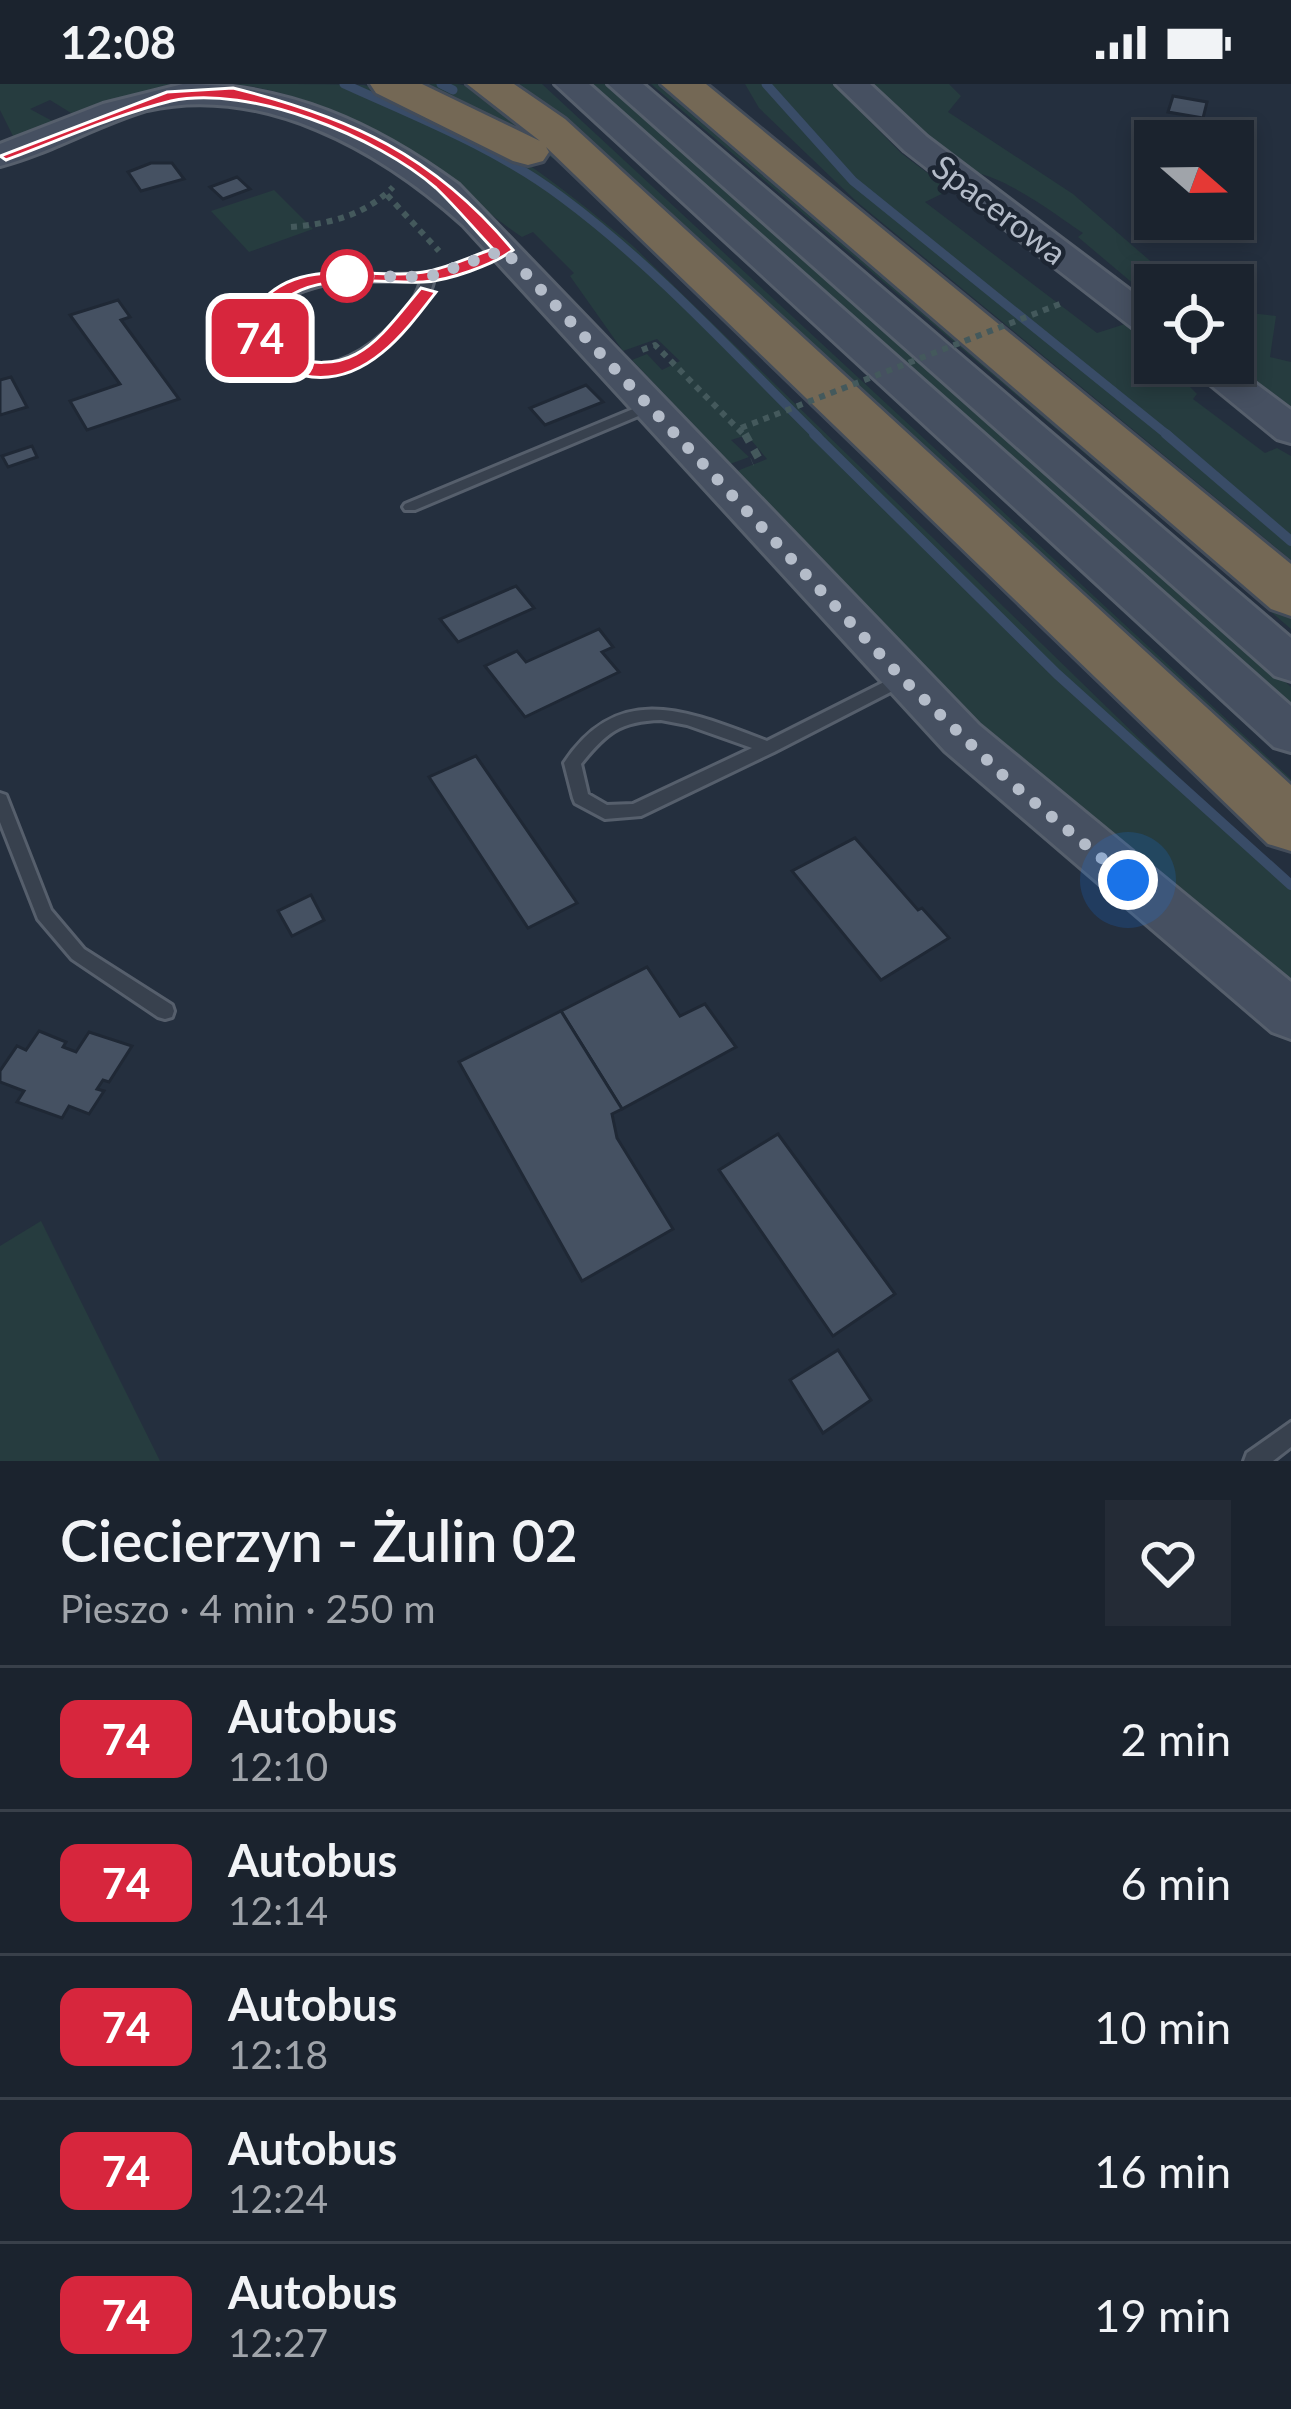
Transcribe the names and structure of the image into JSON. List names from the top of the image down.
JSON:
{
  "streets": {
    "street": ["Spacerowa"]
  },
  "lines": ["bus line 74"],
  "north": "right",
  "page": {
    "status": "12:08",
    "on_map": "74",
    "heading": ["Ciecierzyn - Żulin 02", "Pieszo · 4 min · 250 m"],
    "list": [
      {
        "mark": "74",
        "name": "Autobus",
        "note": "12:10",
        "value": "2 min"
      },
      {
        "mark": "74",
        "name": "Autobus",
        "note": "12:14",
        "value": "6 min"
      },
      {
        "mark": "74",
        "name": "Autobus",
        "note": "12:18",
        "value": "10 min"
      },
      {
        "mark": "74",
        "name": "Autobus",
        "note": "12:24",
        "value": "16 min"
      },
      {
        "mark": "74",
        "name": "Autobus",
        "note": "12:27",
        "value": "19 min"
      }
    ]
  }
}
